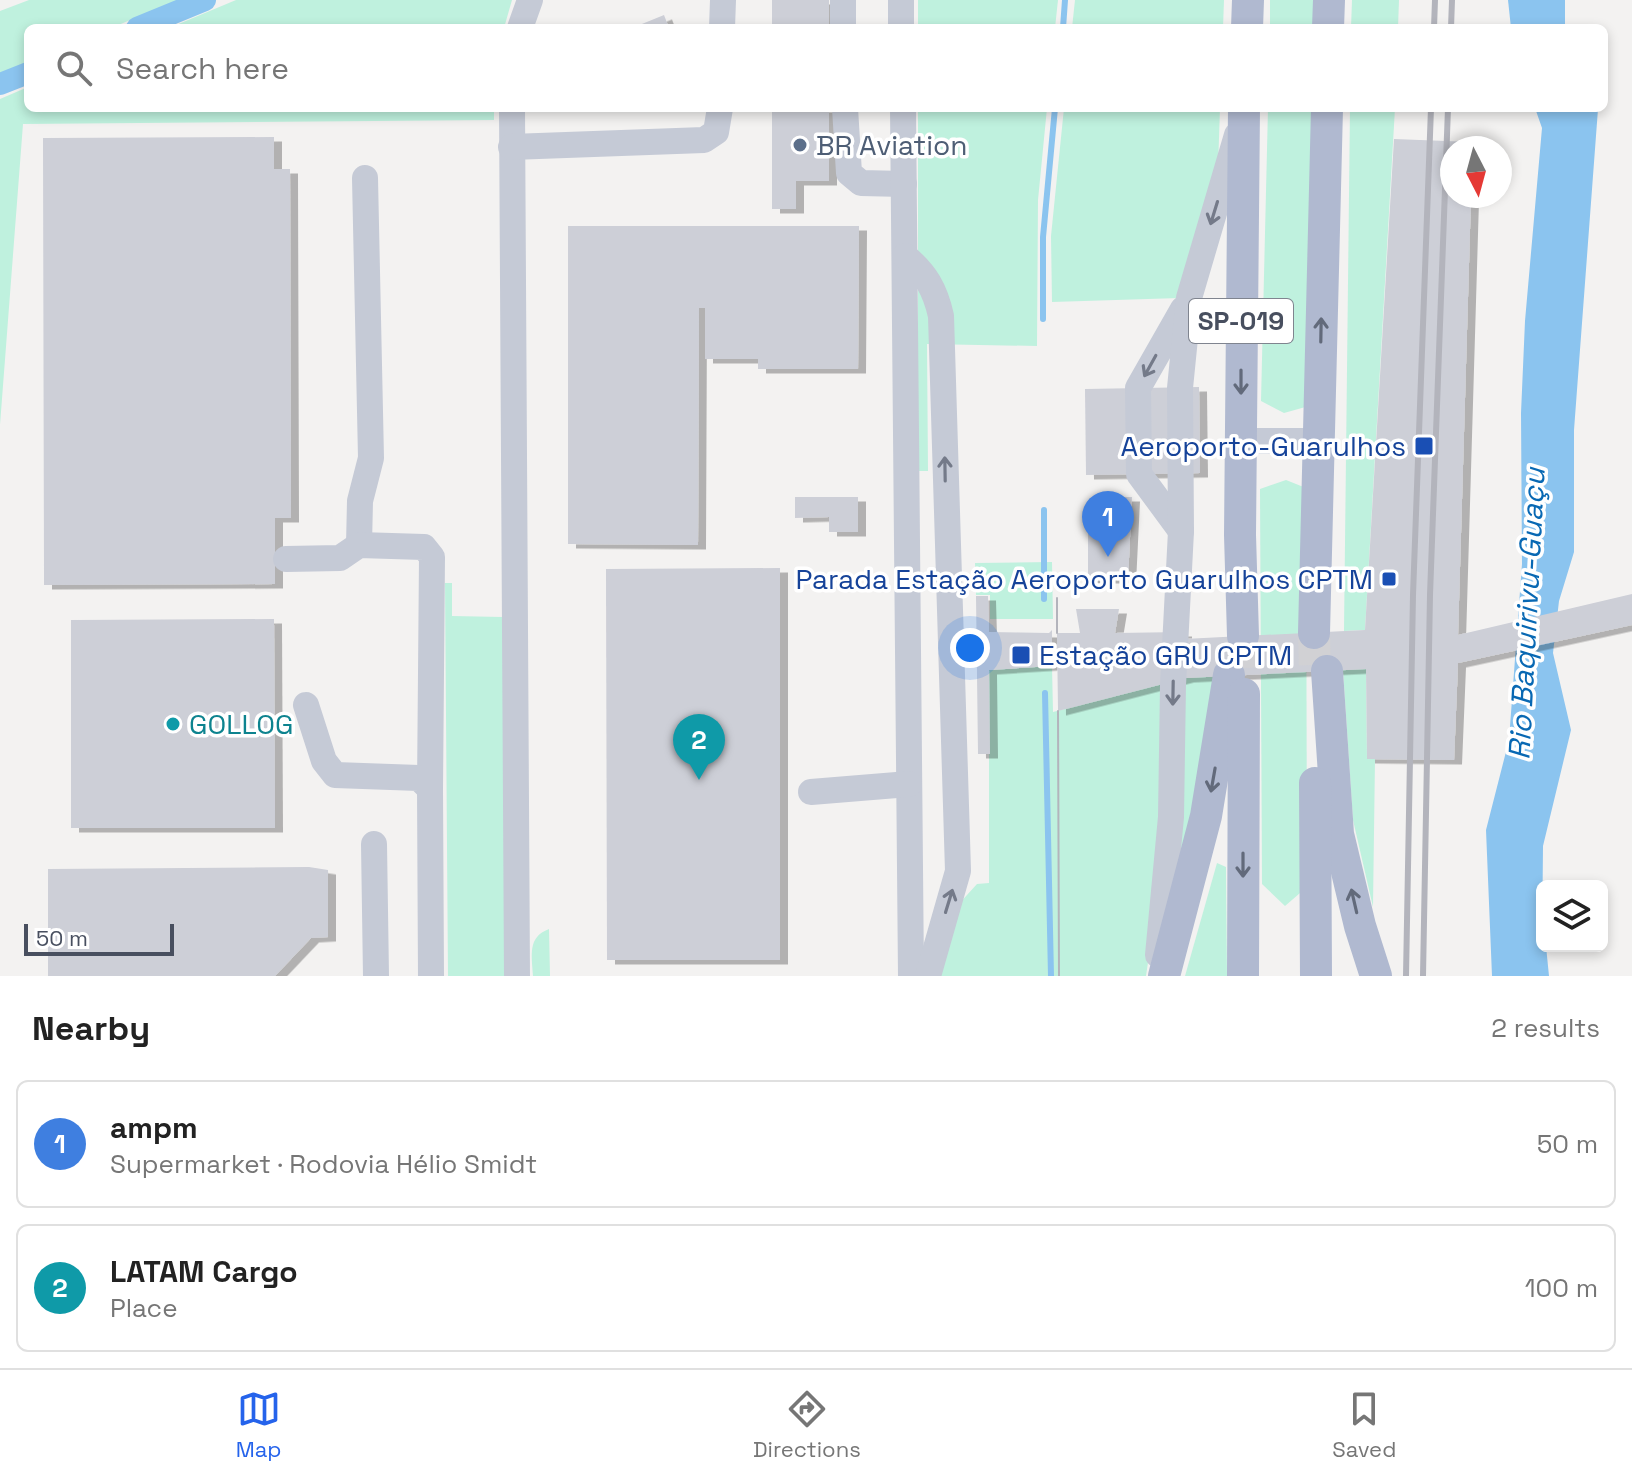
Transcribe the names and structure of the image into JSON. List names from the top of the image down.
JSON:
{
  "streets": {
    "main road": ["SP-019"]
  },
  "water": ["Rio Baquirivu-Guaçu"],
  "places": {
    "other": ["BR Aviation", "GOLLOG"],
    "transit": ["Aeroporto-Guarulhos", "Parada Estação Aeroporto Guarulhos CPTM", "Estação GRU CPTM"]
  },
  "scale_bar": "50 m",
  "north": "bottom",
  "page": {
    "search": "Search here",
    "pins": ["1", "2"],
    "scale": "50 m",
    "heading": ["Nearby", "2 results"],
    "list": [
      {
        "mark": "1",
        "name": "ampm",
        "note": "Supermarket · Rodovia Hélio Smidt",
        "value": "50 m"
      },
      {
        "mark": "2",
        "name": "LATAM Cargo",
        "note": "Place",
        "value": "100 m"
      }
    ],
    "nav": ["Map", "Directions", "Saved"]
  }
}
